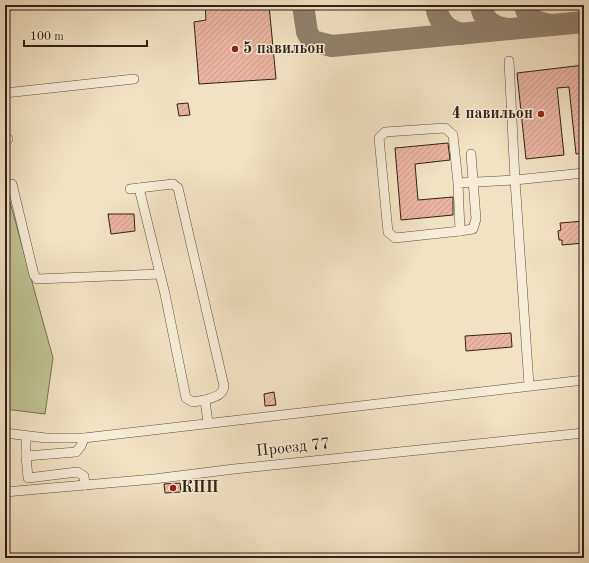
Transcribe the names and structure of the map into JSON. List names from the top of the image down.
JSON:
{
  "streets": {
    "lane": ["Проезд 77"]
  },
  "places": ["5 павильон", "4 павильон", "КПП"],
  "scale_bar": "100 m"
}
